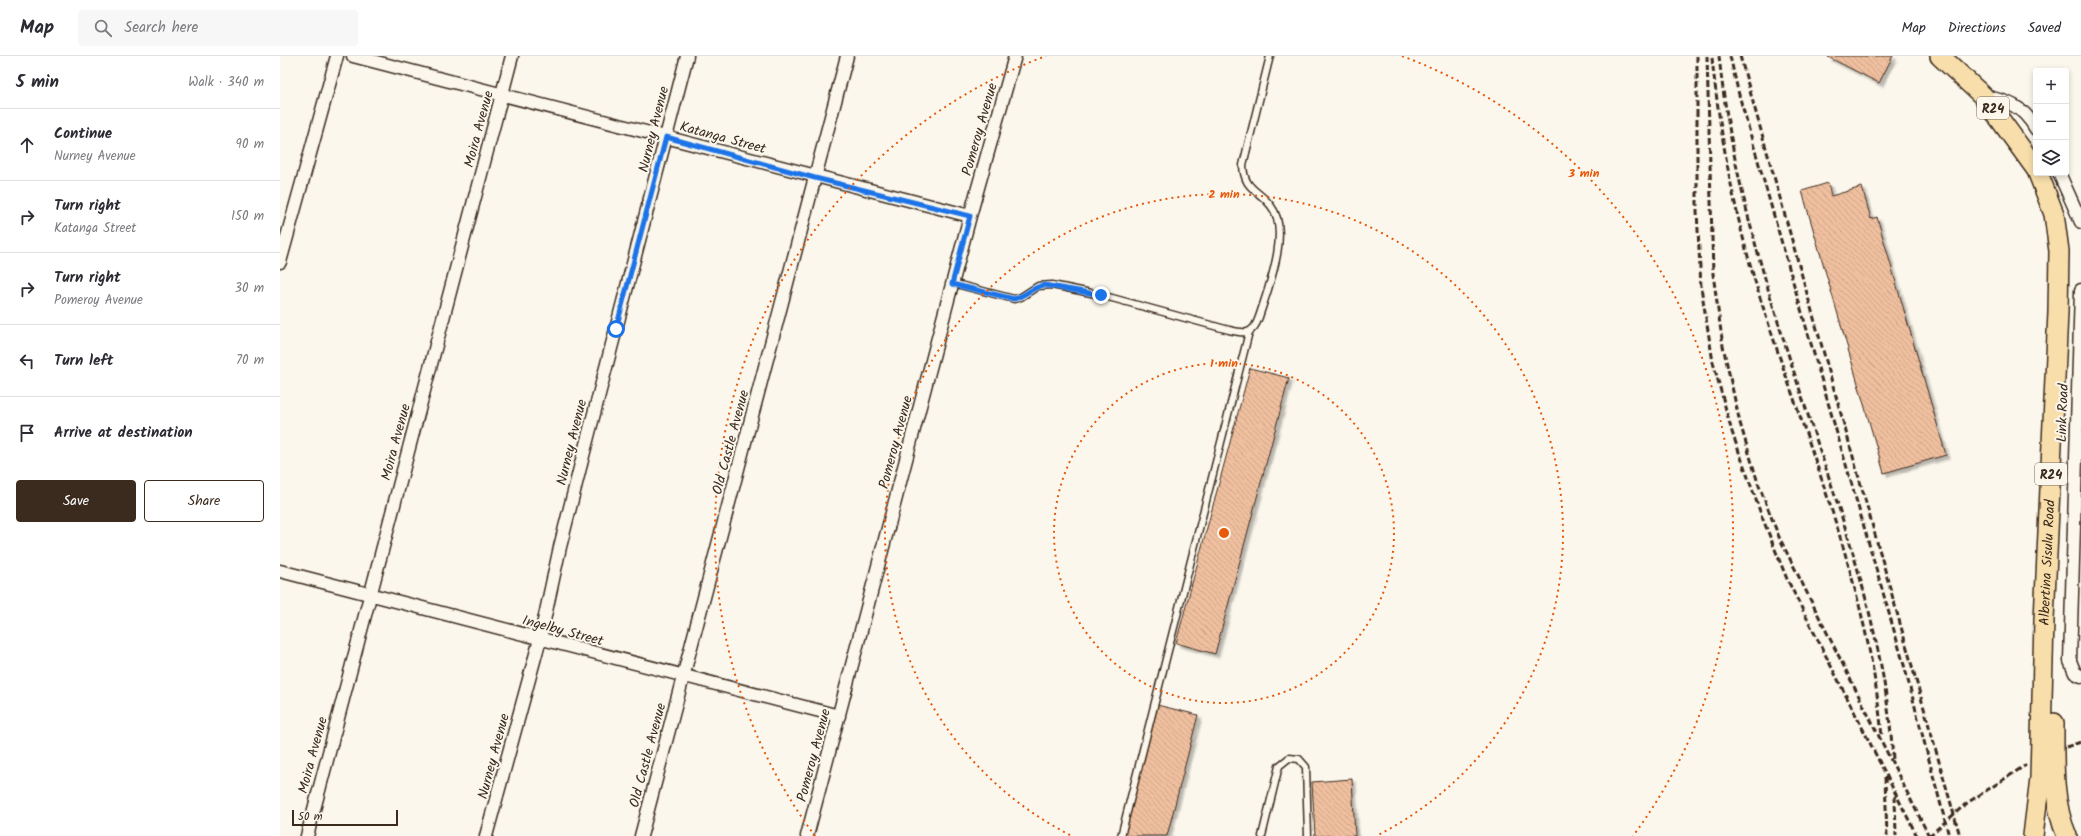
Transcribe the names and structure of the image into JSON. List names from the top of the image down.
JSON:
{
  "streets": {
    "main road": ["R24", "Albertina Sisulu Road"],
    "street": [
      "Moira Avenue",
      "Nurney Avenue",
      "Pomeroy Avenue",
      "Katanga Street",
      "Link Road",
      "Old Castle Avenue",
      "Ingelby Street"
    ]
  },
  "crossings": [
    ["Moira Avenue", "Katanga Street"],
    ["Moira Avenue", "Ingelby Street"],
    ["Nurney Avenue", "Katanga Street"],
    ["Nurney Avenue", "Ingelby Street"],
    ["Pomeroy Avenue", "Katanga Street"],
    ["Pomeroy Avenue", "Ingelby Street"],
    ["Katanga Street", "Old Castle Avenue"],
    ["Old Castle Avenue", "Ingelby Street"]
  ],
  "scale_bar": "50 m",
  "page": {
    "header": "Map",
    "search": "Search here",
    "nav": ["Map", "Directions", "Saved"],
    "heading": ["5 min", "Walk · 340 m"],
    "map_buttons": ["+", "−"],
    "list": [
      ["Continue", "Nurney Avenue", "90 m"],
      ["Turn right", "Katanga Street", "150 m"],
      ["Turn right", "Pomeroy Avenue", "30 m"],
      ["Turn left", "70 m"],
      "Arrive at destination"
    ],
    "buttons": ["Save", "Share"],
    "scale": "50 m"
  },
  "rings": ["3 min", "2 min", "1 min"]
}
